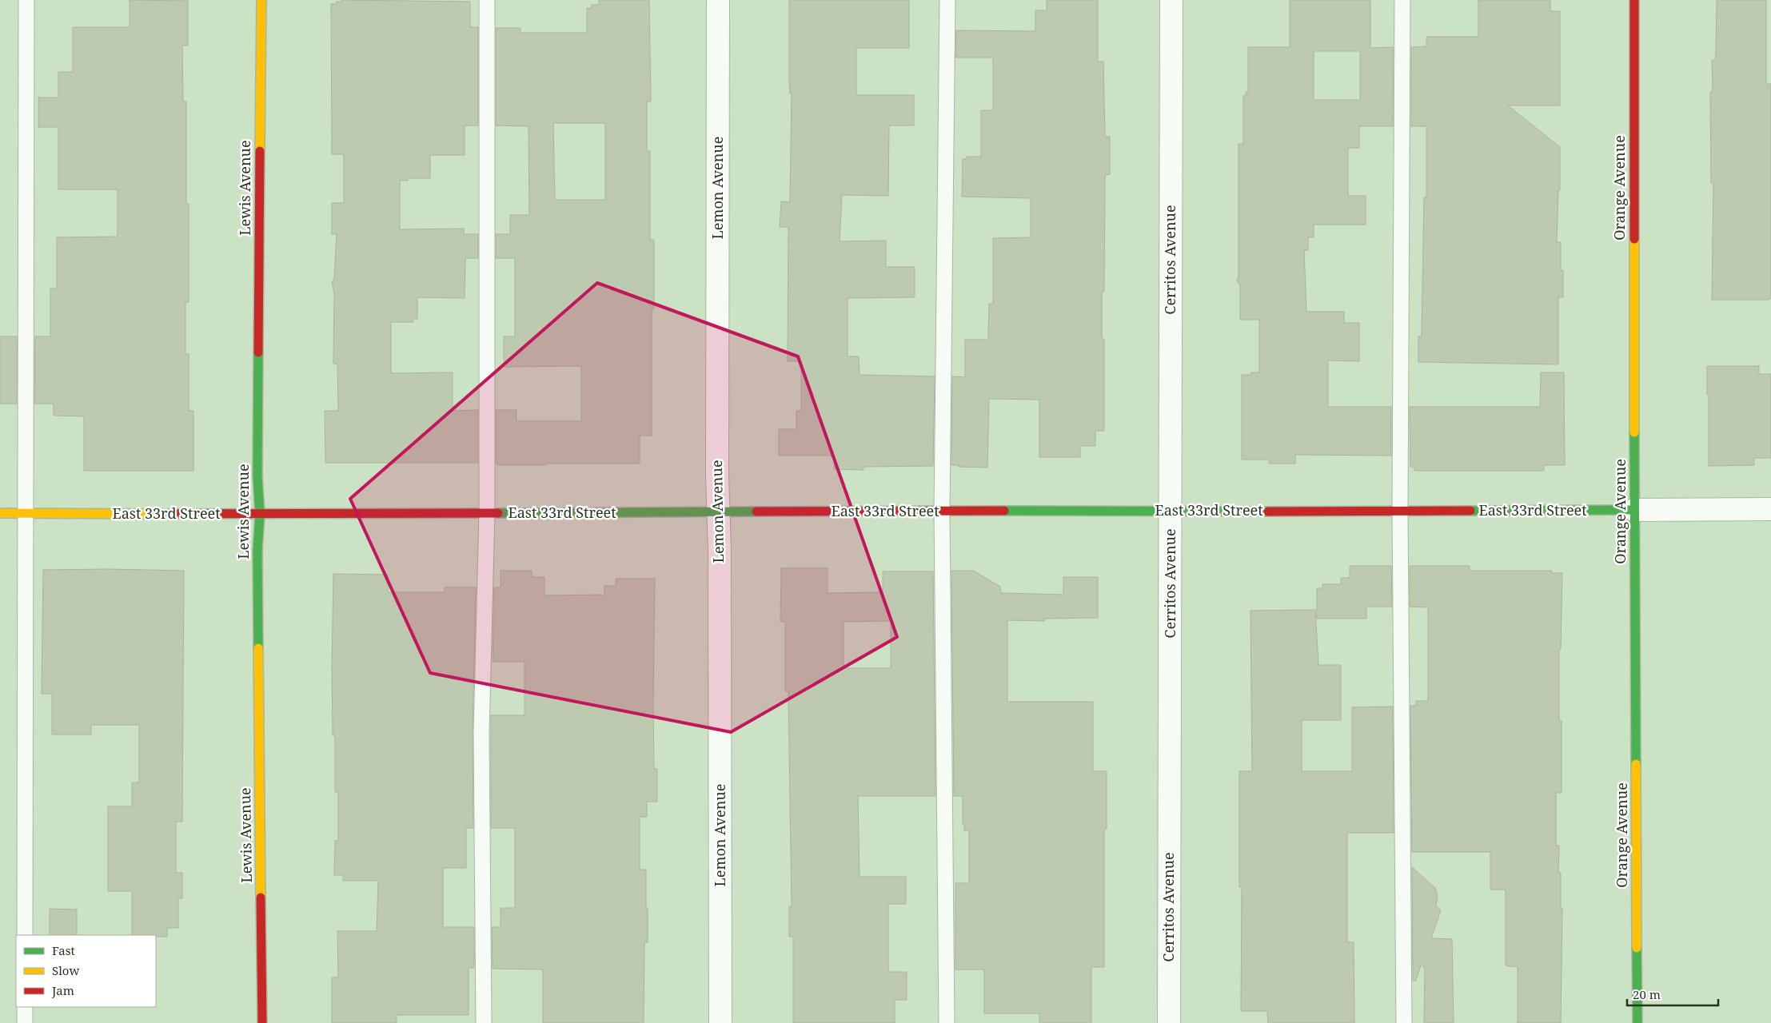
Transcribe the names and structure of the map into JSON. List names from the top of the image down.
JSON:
{
  "streets": {
    "street": [
      "Lewis Avenue",
      "Lemon Avenue",
      "Orange Avenue",
      "Cerritos Avenue",
      "East 33rd Street"
    ]
  },
  "crossings": [
    ["Lewis Avenue", "East 33rd Street"],
    ["Lemon Avenue", "East 33rd Street"],
    ["Orange Avenue", "East 33rd Street"],
    ["Cerritos Avenue", "East 33rd Street"]
  ],
  "legend": ["Fast", "Slow", "Jam"],
  "scale_bar": "20 m"
}
